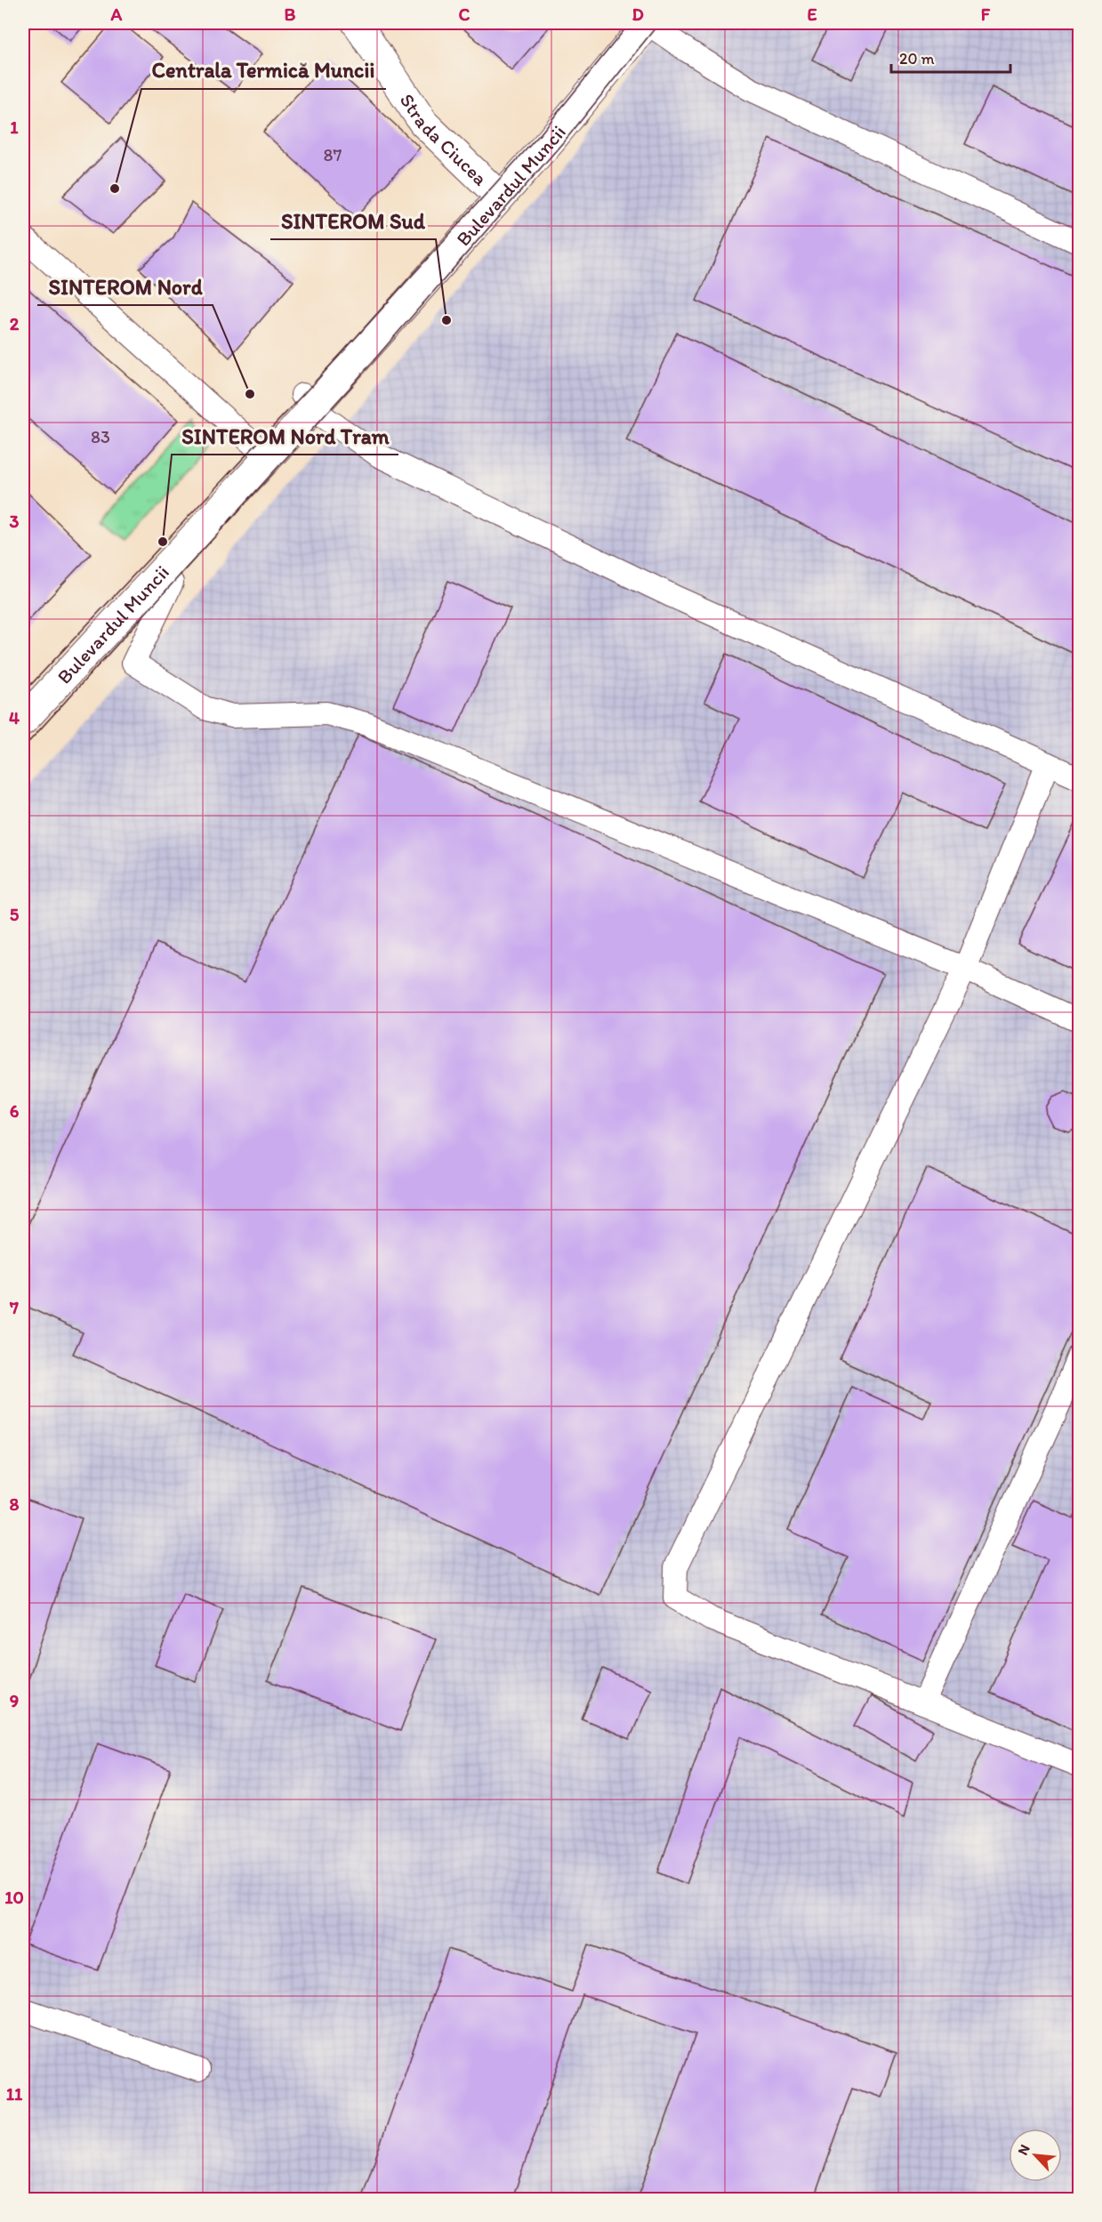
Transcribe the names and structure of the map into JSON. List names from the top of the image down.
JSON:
{
  "streets": {
    "main road": ["Strada Ciucea", "Bulevardul Muncii"]
  },
  "crossings": [
    ["Strada Ciucea", "Bulevardul Muncii"]
  ],
  "places": [
    "Centrala Termică Muncii",
    "SINTEROM Sud",
    "SINTEROM Nord",
    "SINTEROM Nord Tram"
  ],
  "house_numbers": ["87", "83"],
  "scale_bar": "20 m",
  "north": "top left",
  "grid": {
    "columns": [
      "A",
      "B",
      "C",
      "D",
      "E",
      "F"
    ],
    "rows": [
      "1",
      "2",
      "3",
      "4",
      "5",
      "6",
      "7",
      "8",
      "9",
      "10",
      "11"
    ]
  }
}
